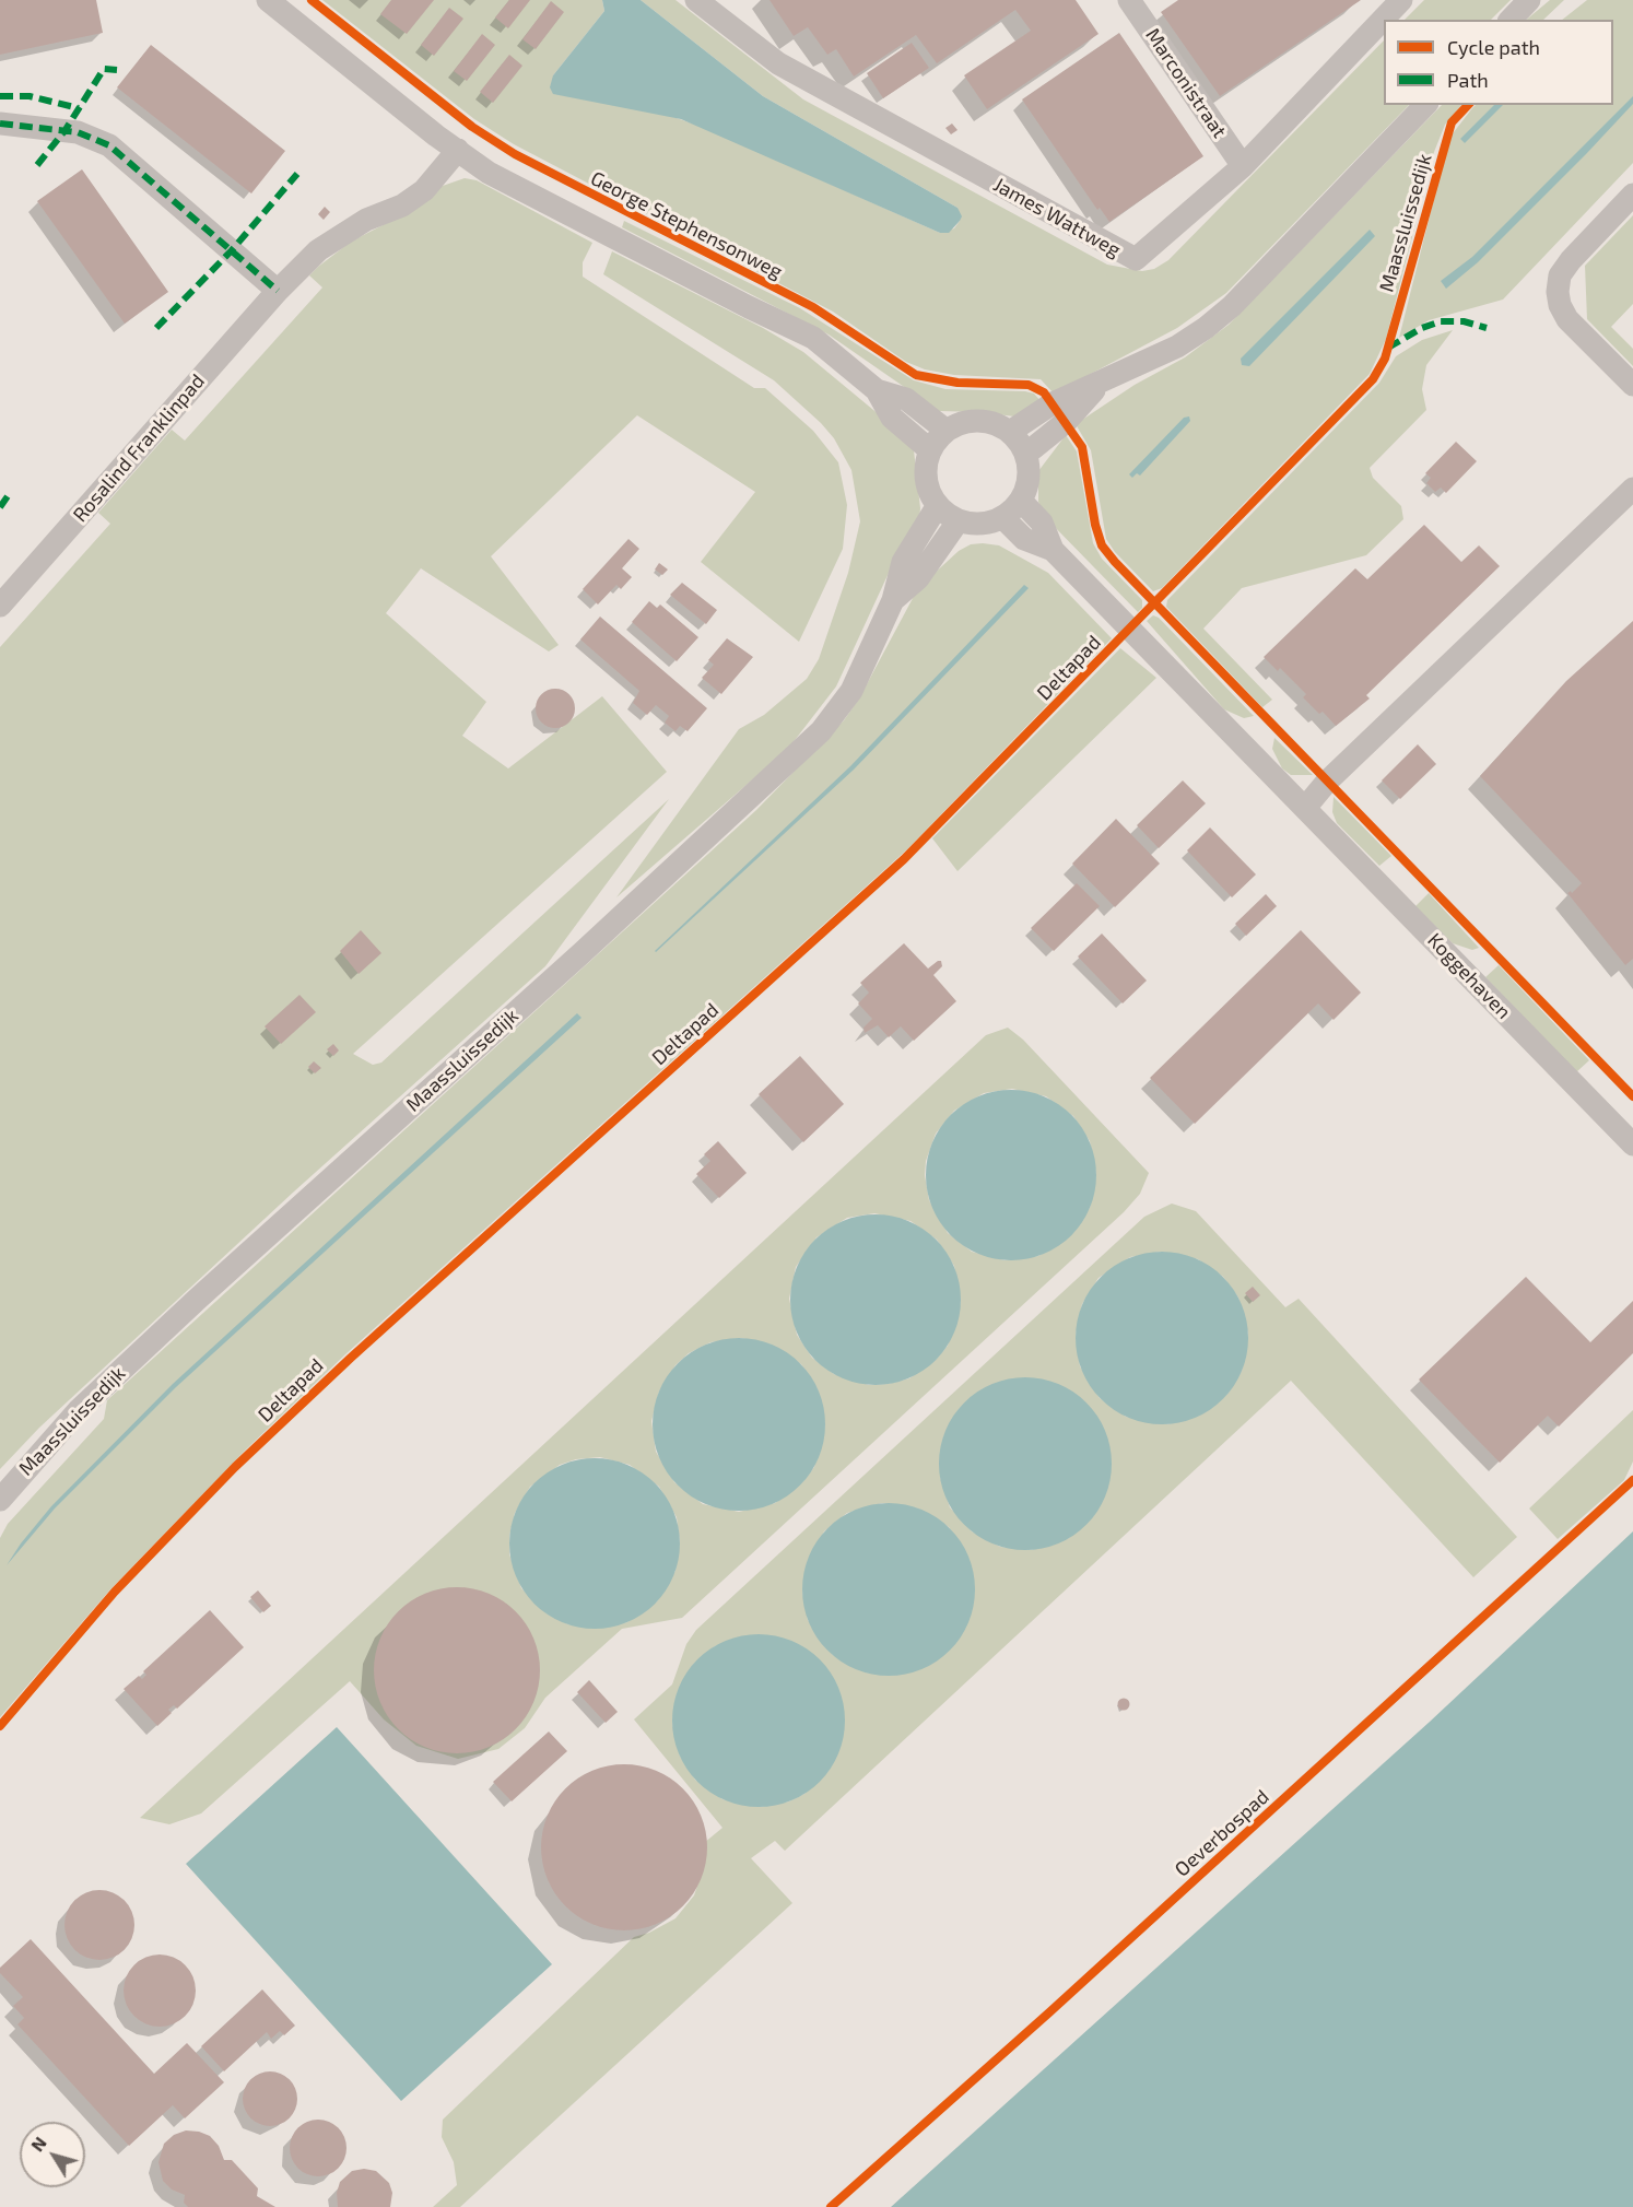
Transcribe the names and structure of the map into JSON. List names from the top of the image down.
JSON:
{
  "streets": {
    "street": [
      "Marconistraat",
      "James Wattweg",
      "Maassluissedijk",
      "Rosalind Franklinpad",
      "Koggehaven"
    ],
    "cycle path": ["George Stephensonweg", "Deltapad", "Oeverbospad"]
  },
  "crossings": [
    ["Marconistraat", "James Wattweg"],
    ["Maassluissedijk", "Koggehaven"]
  ],
  "legend": ["Cycle path", "Path"],
  "north": "top left"
}
